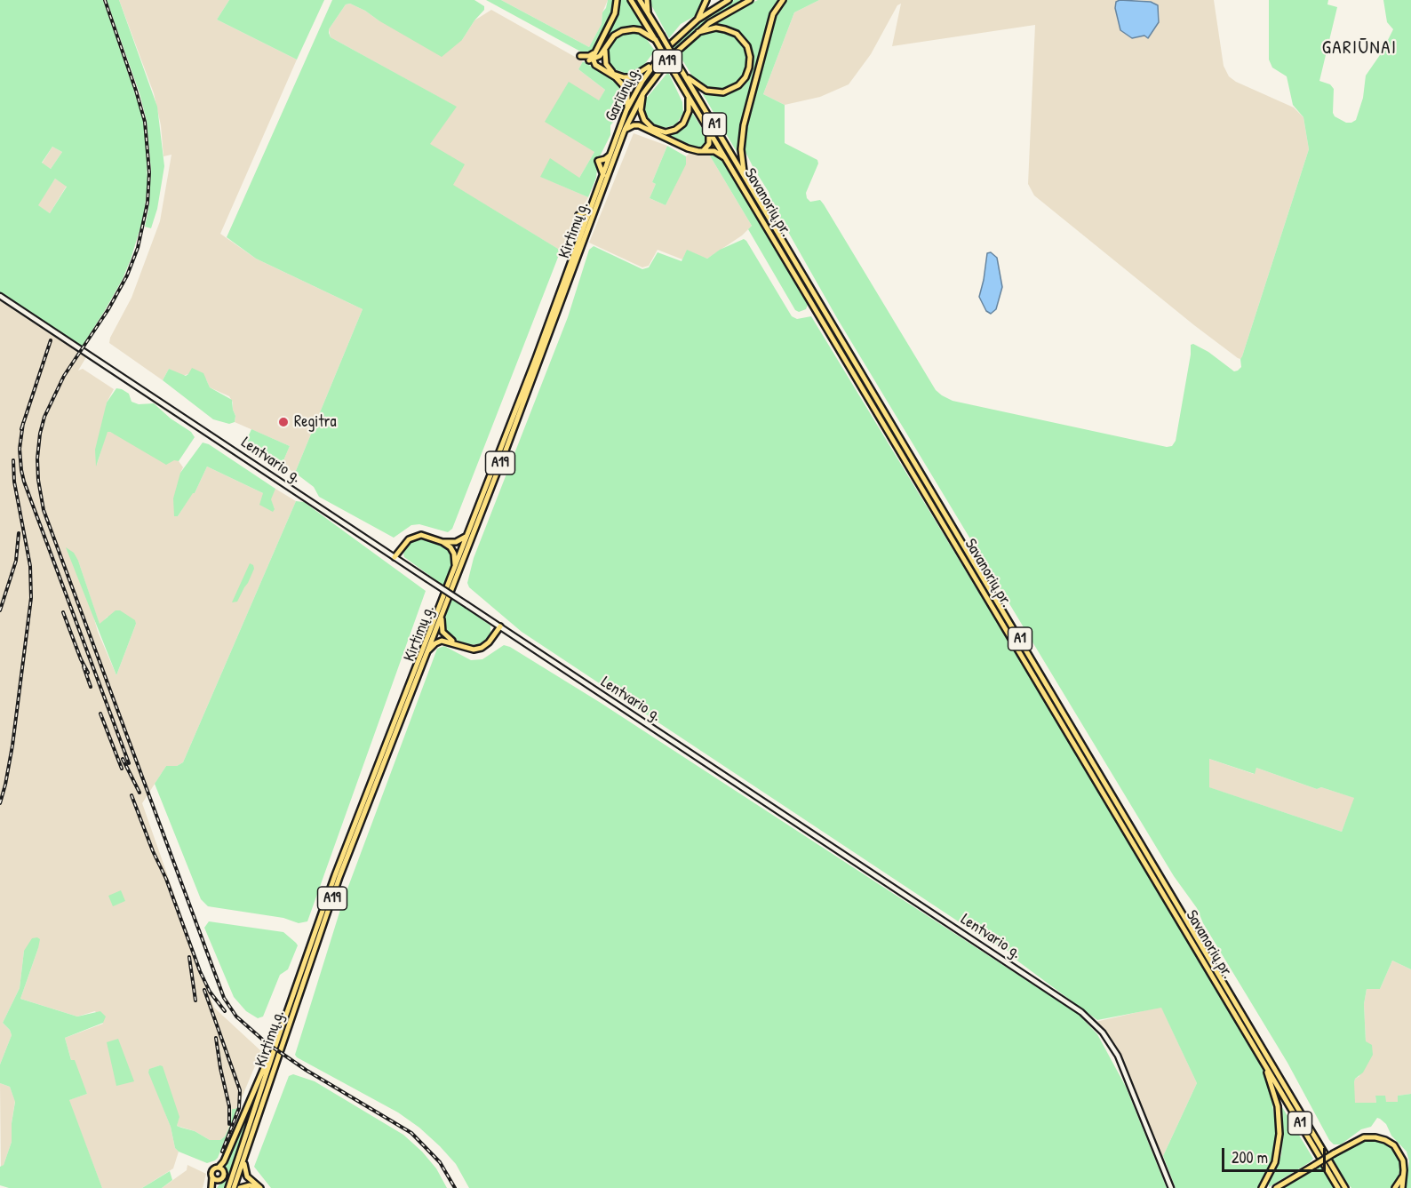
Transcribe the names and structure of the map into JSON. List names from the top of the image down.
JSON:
{
  "streets": {
    "highway": [
      "A19",
      "Gariūnų g.",
      "A1",
      "Savanorių pr.",
      "Kirtimų g."
    ],
    "main road": ["Lentvario g."]
  },
  "crossings": [
    ["Gariūnų g.", "Kirtimų g."]
  ],
  "districts": ["GARIŪNAI"],
  "places": ["Regitra"],
  "scale_bar": "200 m"
}
